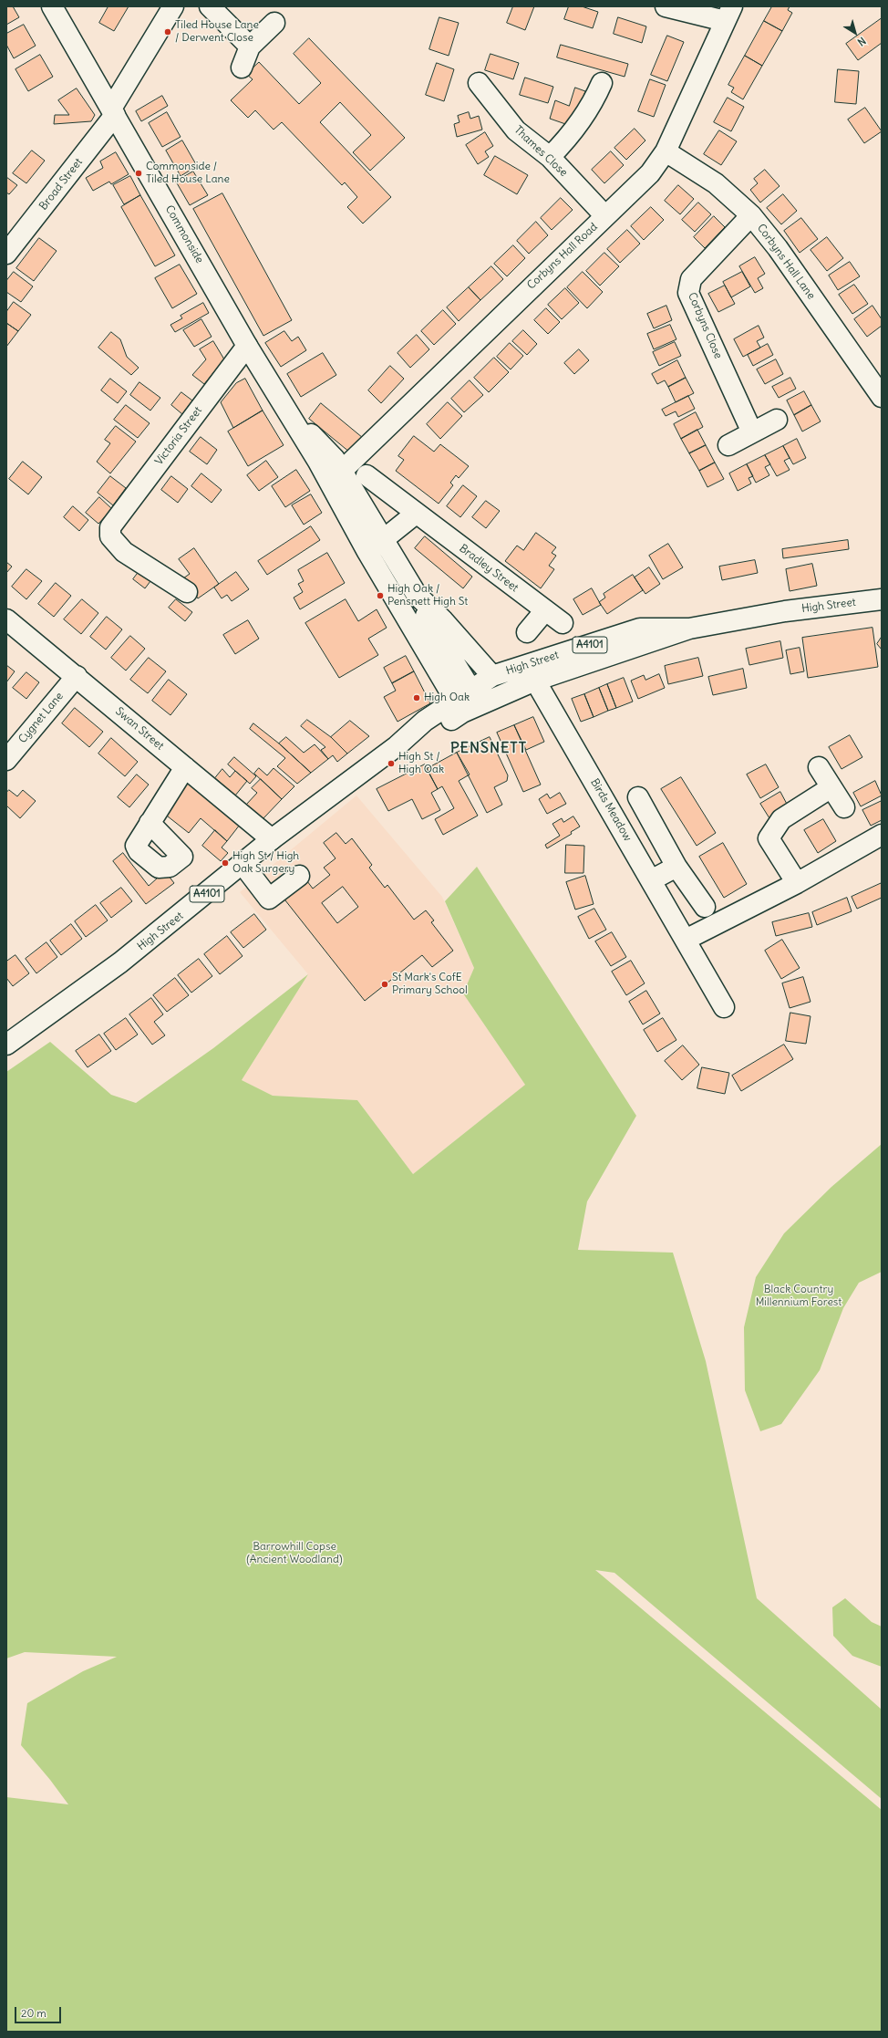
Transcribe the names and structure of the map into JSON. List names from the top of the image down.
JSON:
{
  "streets": {
    "street": [
      "Thames Close",
      "Broad Street",
      "Commonside",
      "Corbyns Hall Road",
      "Corbyns Hall Lane",
      "Corbyns Close",
      "Victoria Street",
      "Bradley Street",
      "High Street",
      "A4101",
      "Cygnet Lane",
      "Swan Street",
      "Birds Meadow"
    ]
  },
  "crossings": [
    ["Thames Close", "Corbyns Hall Road"],
    ["Broad Street", "Commonside"],
    ["Commonside", "Corbyns Hall Road"],
    ["Commonside", "Victoria Street"],
    ["Corbyns Hall Road", "Corbyns Hall Lane"],
    ["Corbyns Hall Lane", "Corbyns Close"],
    ["High Street", "Swan Street"],
    ["High Street", "Birds Meadow"],
    ["Cygnet Lane", "Swan Street"]
  ],
  "districts": ["PENSNETT"],
  "parks": ["Black Country Millennium Forest", "Barrowhill Copse (Ancient Woodland)"],
  "places": [
    "Tiled House Lane / Derwent Close",
    "Commonside / Tiled House Lane",
    "High Oak / Pensnett High St",
    "High Oak",
    "High St / High Oak",
    "High St / High Oak Surgery",
    "St Mark's CofE Primary School"
  ],
  "scale_bar": "20 m",
  "north": "bottom right"
}
